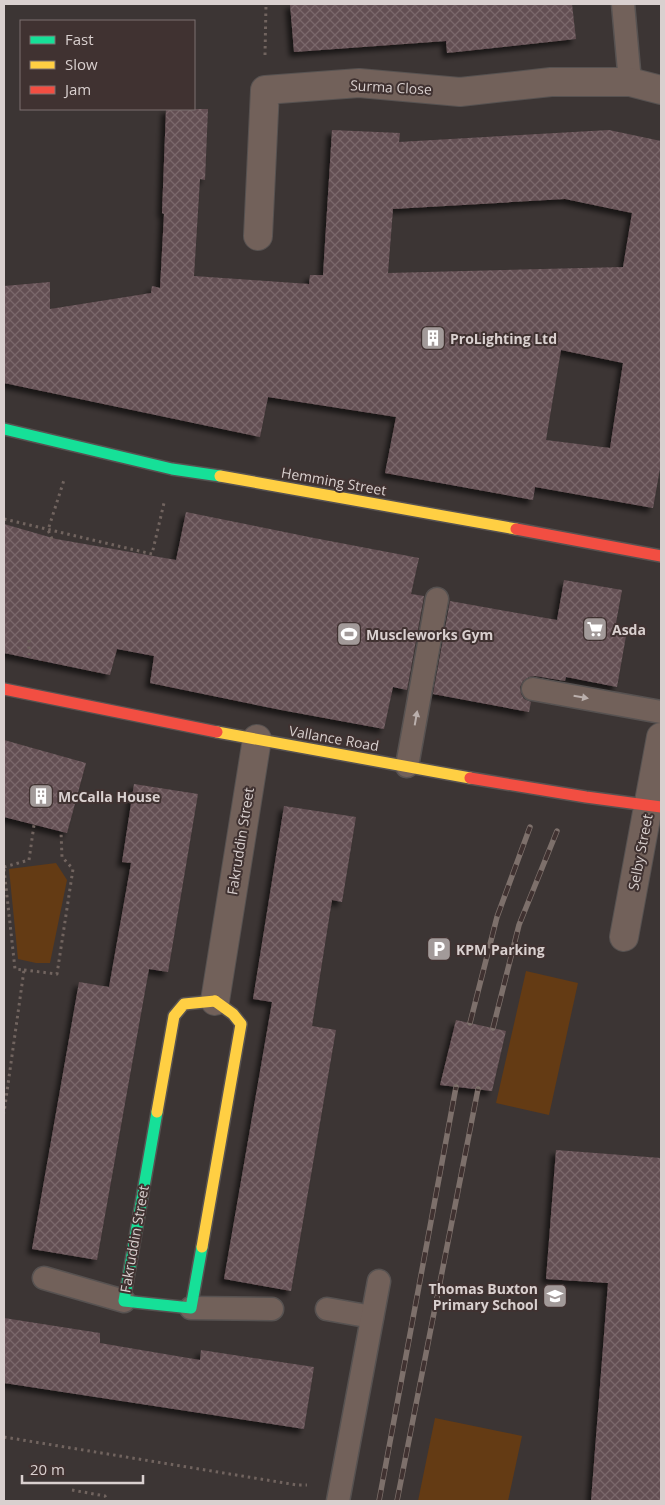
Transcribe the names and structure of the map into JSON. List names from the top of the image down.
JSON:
{
  "streets": {
    "street": [
      "Surma Close",
      "Hemming Street",
      "Vallance Road",
      "Fakruddin Street",
      "Selby Street"
    ]
  },
  "crossings": [
    ["Vallance Road", "Fakruddin Street"],
    ["Vallance Road", "Selby Street"]
  ],
  "places": {
    "building": ["ProLighting Ltd", "McCalla House"],
    "supermarket": ["Asda"],
    "sports": ["Muscleworks Gym"],
    "parking": ["KPM Parking"],
    "school or university": ["Thomas Buxton Primary School"]
  },
  "legend": ["Fast", "Slow", "Jam"],
  "scale_bar": "20 m"
}
